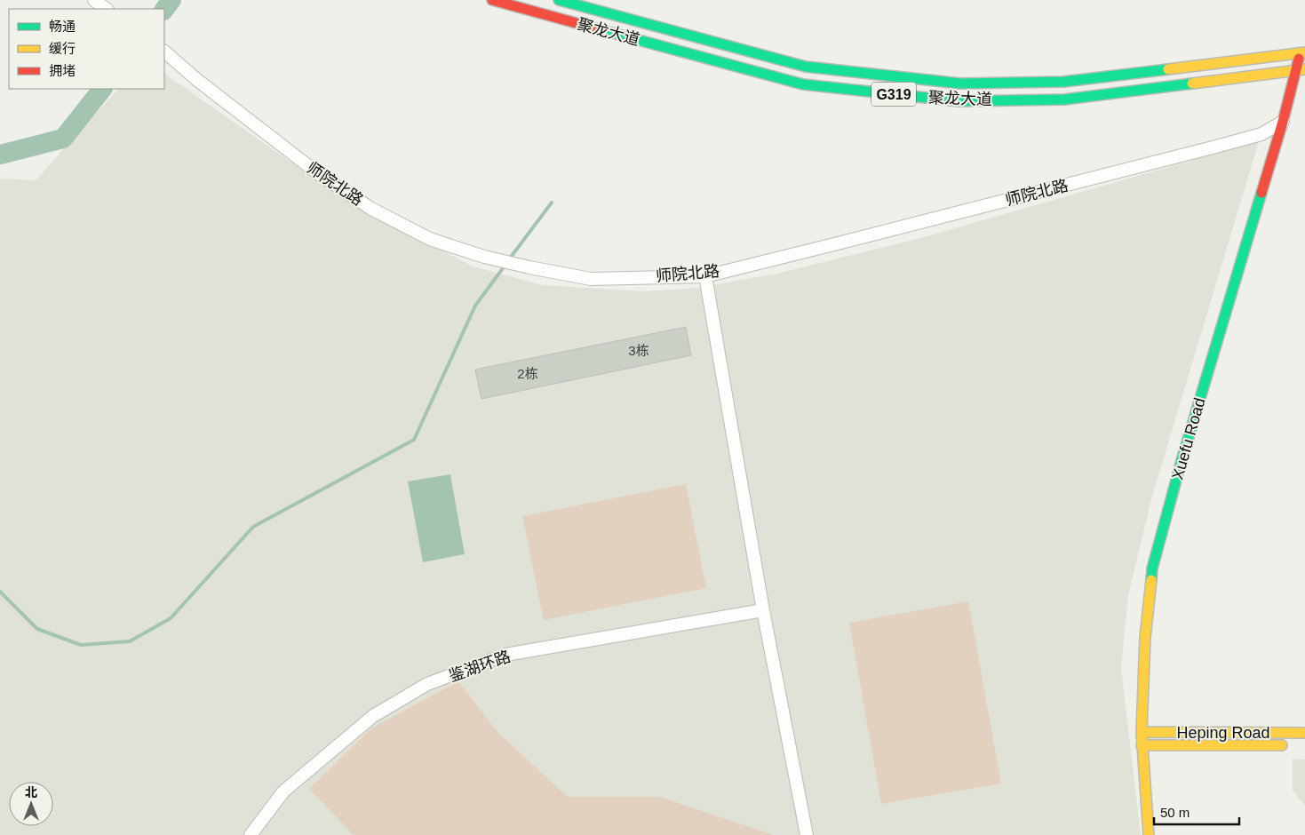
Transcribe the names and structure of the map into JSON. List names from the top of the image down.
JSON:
{
  "streets": {
    "main road": [
      "聚龙大道",
      "G319",
      "Xuefu Road",
      "Heping Road"
    ],
    "street": ["师院北路", "鉴湖环路"]
  },
  "crossings": [
    ["聚龙大道", "Xuefu Road"],
    ["师院北路", "Xuefu Road"],
    ["Xuefu Road", "Heping Road"]
  ],
  "house_numbers": ["3栋", "2栋"],
  "legend": ["畅通", "缓行", "拥堵"],
  "scale_bar": "50 m",
  "north": "top"
}
